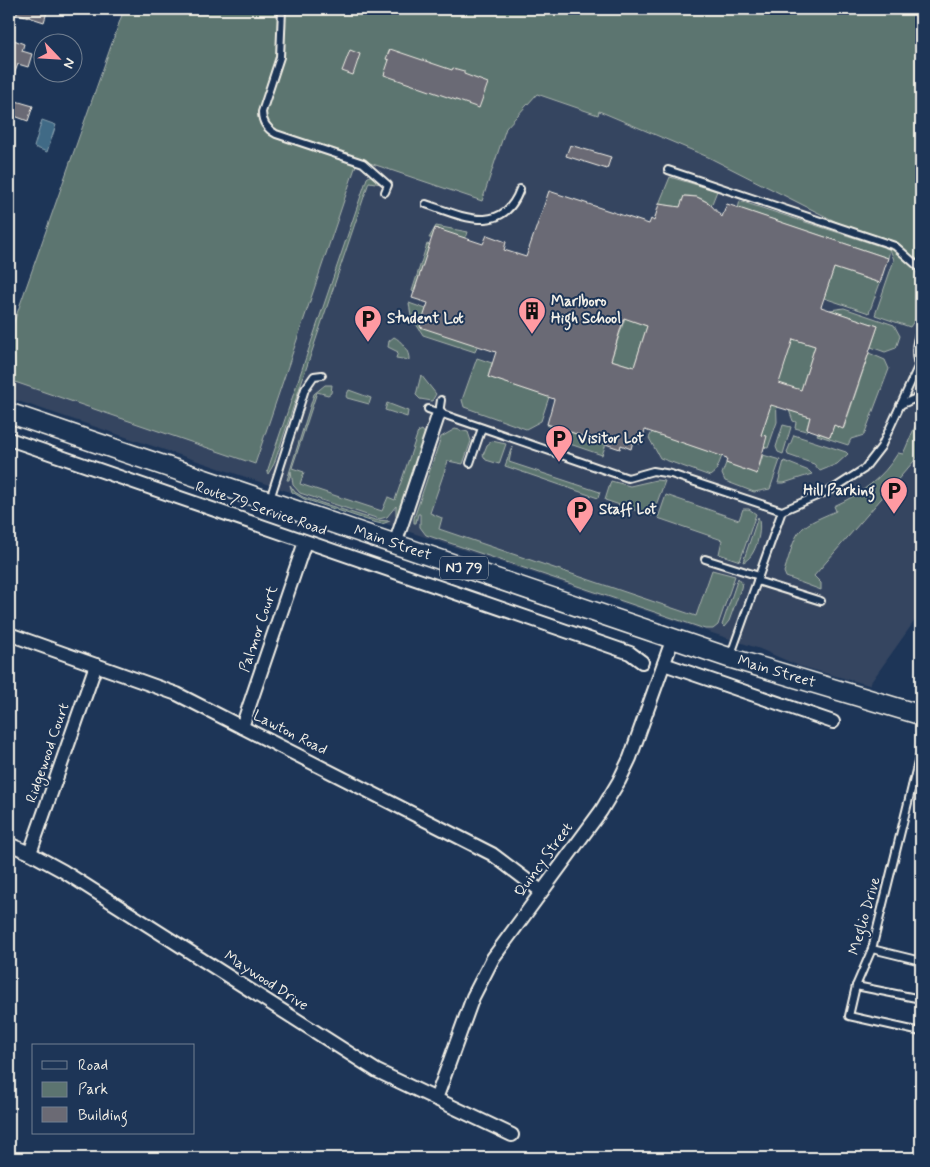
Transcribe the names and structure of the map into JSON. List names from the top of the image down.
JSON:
{
  "streets": {
    "main road": ["Main Street", "NJ 79"],
    "street": [
      "Route 79 Service Road",
      "Palmor Court",
      "Lawton Road",
      "Ridgewood Court",
      "Quincy Street",
      "Maywood Drive"
    ],
    "lane": ["Meglio Drive"]
  },
  "crossings": [
    ["Route 79 Service Road", "Palmor Court"],
    ["Main Street", "Quincy Street"],
    ["Palmor Court", "Lawton Road"],
    ["Lawton Road", "Ridgewood Court"],
    ["Lawton Road", "Quincy Street"],
    ["Ridgewood Court", "Maywood Drive"],
    ["Quincy Street", "Maywood Drive"]
  ],
  "places": {
    "building": ["Marlboro High School"],
    "parking": [
      "Student Lot",
      "Visitor Lot",
      "Hill Parking",
      "Staff Lot"
    ]
  },
  "legend": ["Road", "Park", "Building"],
  "north": "bottom right"
}
